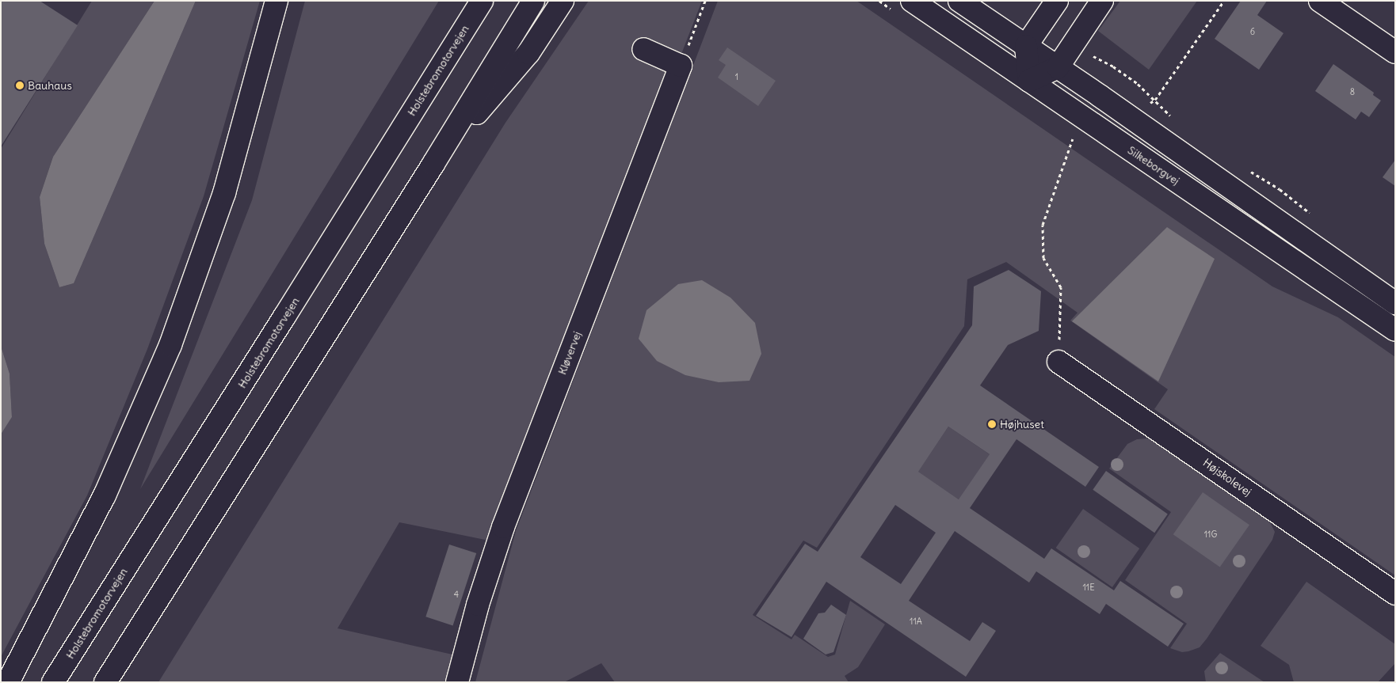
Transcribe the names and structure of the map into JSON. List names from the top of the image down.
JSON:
{
  "streets": {
    "main road": [
      "Holstebromotorvejen",
      "Silkeborgvej",
      "Kløvervej",
      "Højskolevej"
    ]
  },
  "places": ["Bauhaus", "Højhuset"],
  "house_numbers": [
    "6",
    "1",
    "8",
    "11G",
    "11E",
    "4",
    "11A"
  ]
}
